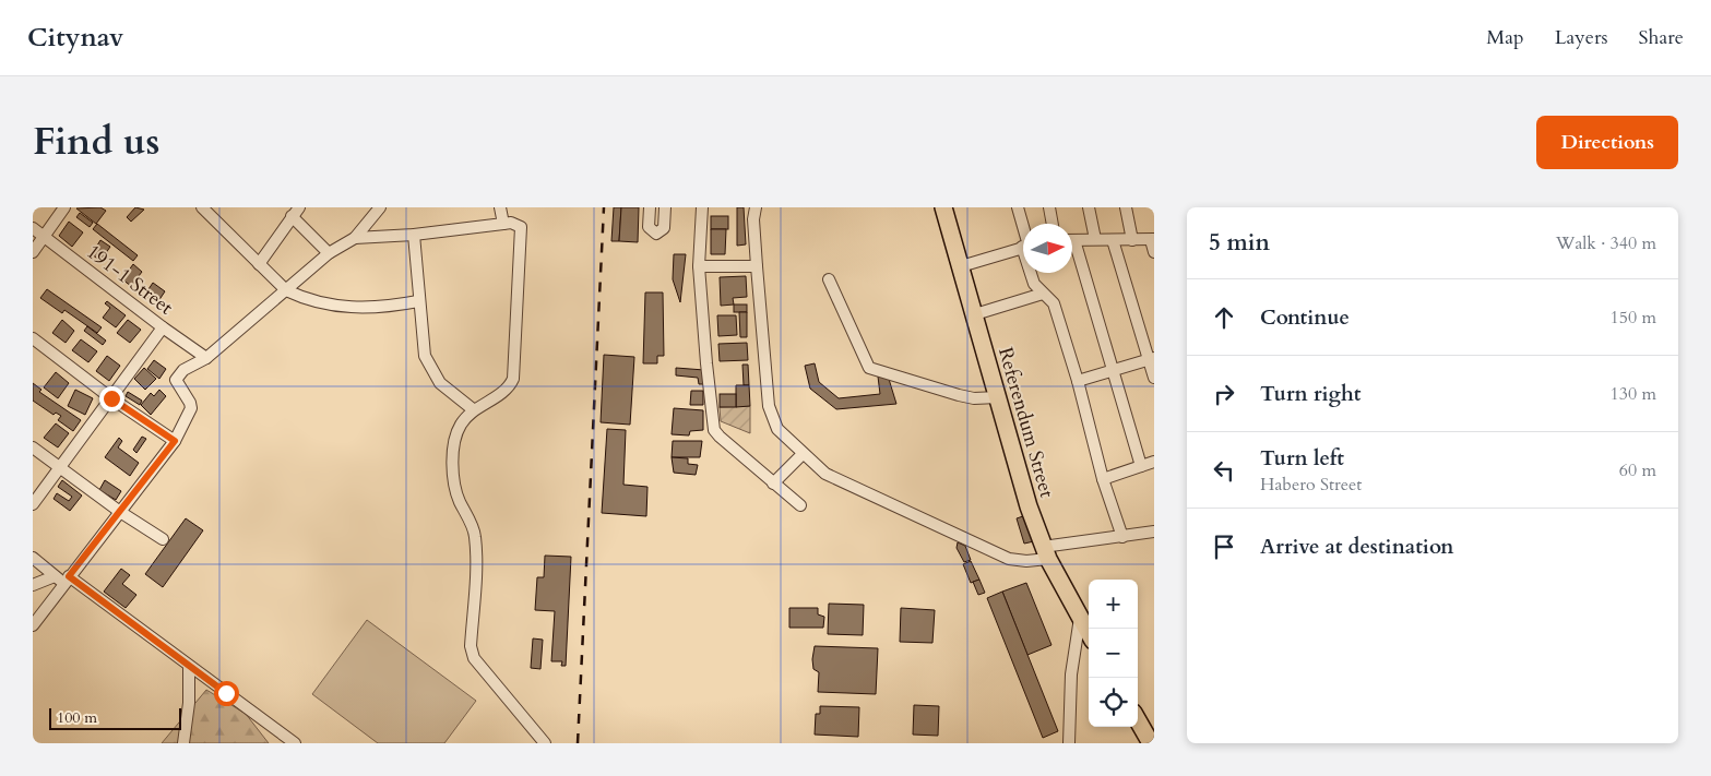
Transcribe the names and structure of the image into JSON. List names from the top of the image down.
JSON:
{
  "streets": {
    "highway": ["Referendum Street"],
    "street": ["191-1 Street"]
  },
  "scale_bar": "100 m",
  "north": "right",
  "page": {
    "header": "Citynav",
    "nav": ["Map", "Layers", "Share"],
    "title": "Find us",
    "buttons": "Directions",
    "heading": ["5 min", "Walk · 340 m"],
    "list": [
      ["Continue", "150 m"],
      ["Turn right", "130 m"],
      ["Turn left", "Habero Street", "60 m"],
      "Arrive at destination"
    ],
    "map_buttons": ["+", "−"],
    "scale": "100 m"
  }
}
